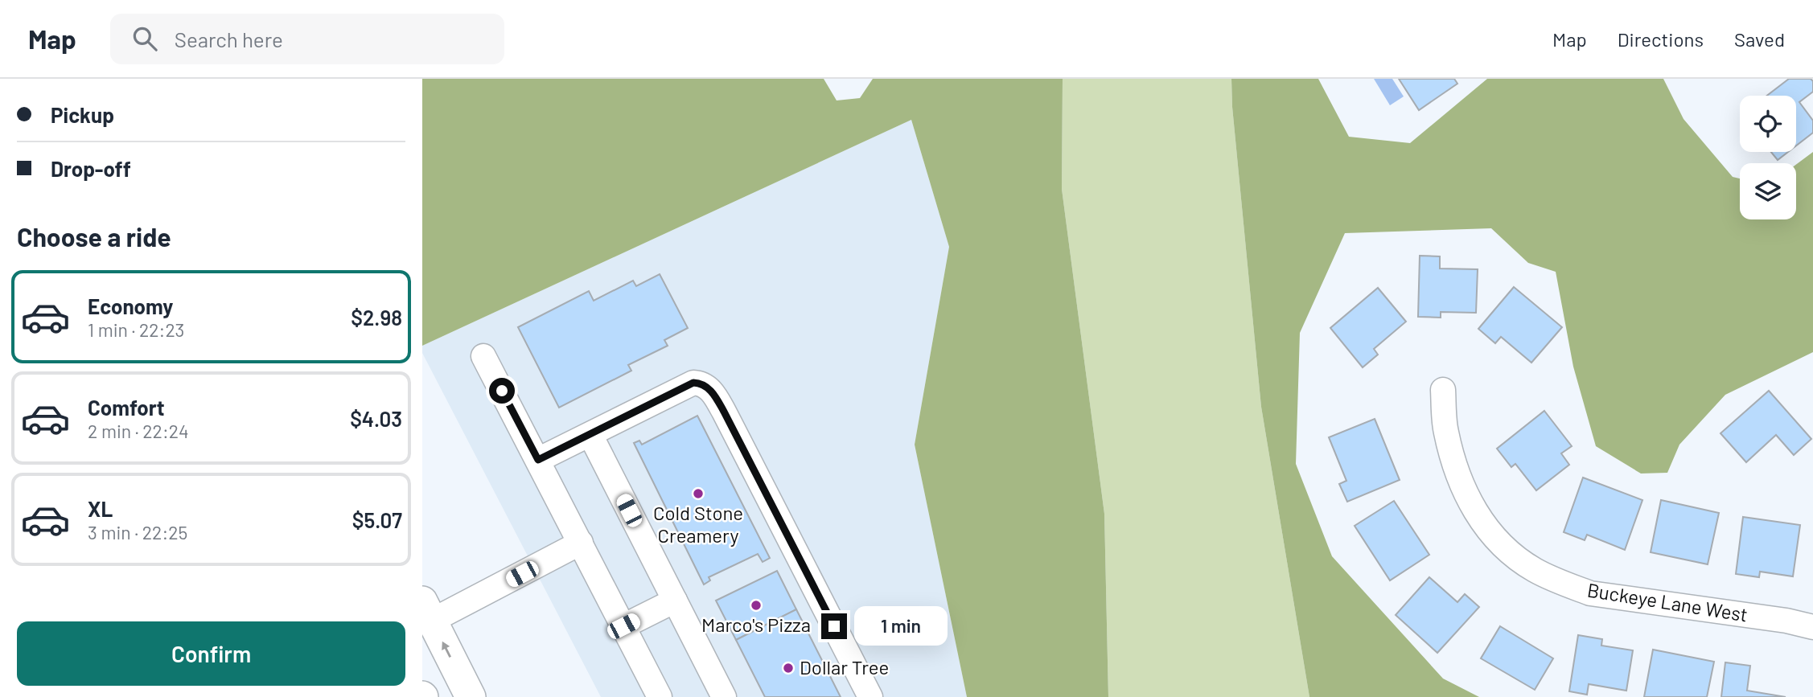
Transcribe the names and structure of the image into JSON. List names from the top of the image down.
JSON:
{
  "streets": {
    "street": ["Buckeye Lane West"]
  },
  "places": ["Cold Stone Creamery", "Marco's Pizza", "Dollar Tree"],
  "page": {
    "header": "Map",
    "search": "Search here",
    "nav": ["Map", "Directions", "Saved"],
    "banner": ["Pickup", "Drop-off"],
    "heading": "Choose a ride",
    "list": [
      {
        "name": "Economy",
        "note": "1 min · 22:23",
        "value": "$2.98"
      },
      {
        "name": "Comfort",
        "note": "2 min · 22:24",
        "value": "$4.03"
      },
      {
        "name": "XL",
        "note": "3 min · 22:25",
        "value": "$5.07"
      }
    ],
    "bubble": "1 min",
    "buttons": "Confirm"
  }
}
